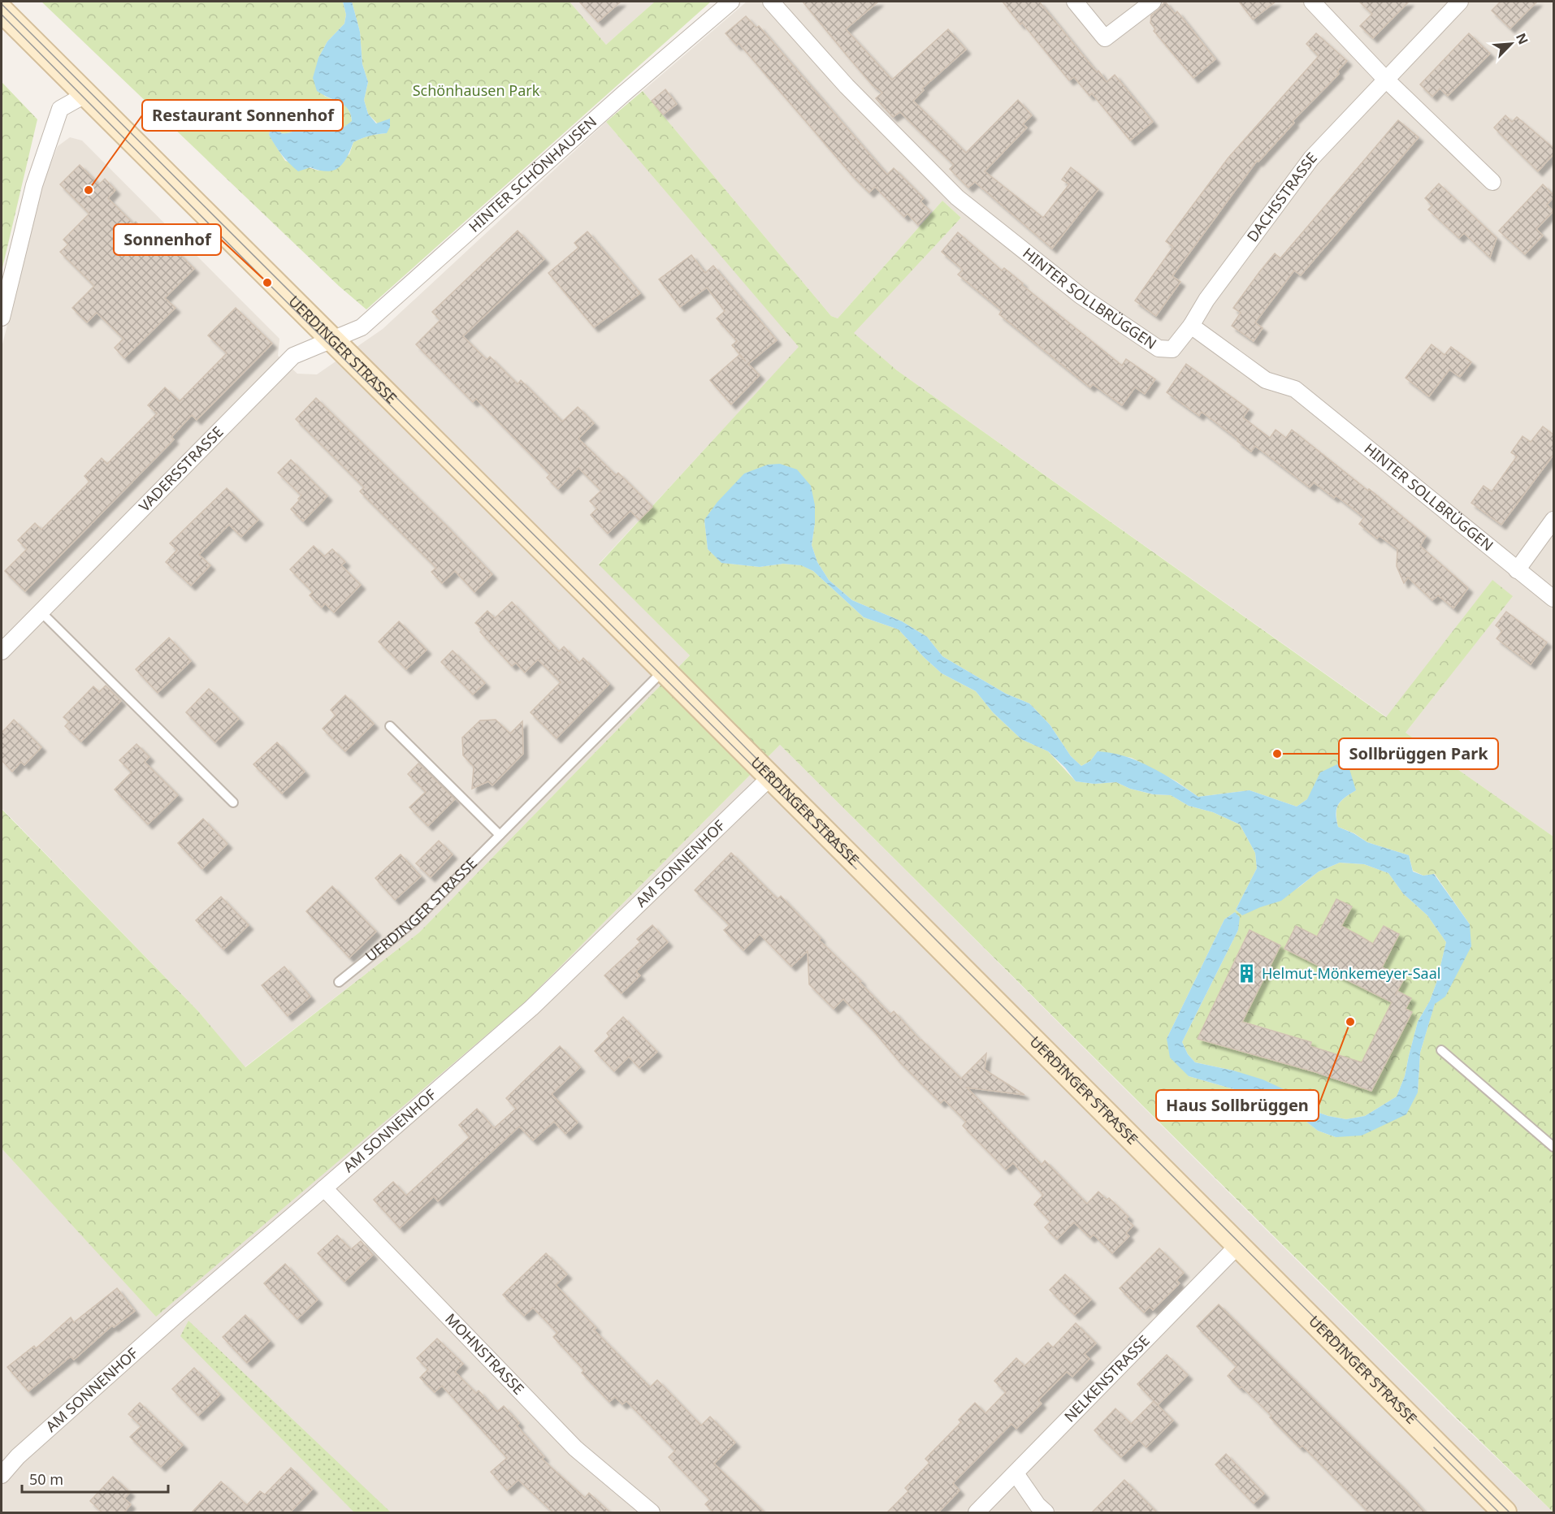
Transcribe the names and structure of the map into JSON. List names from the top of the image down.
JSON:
{
  "streets": {
    "main road": ["UERDINGER STRASSE"],
    "street": [
      "HINTER SCHÖNHAUSEN",
      "DACHSSTRASSE",
      "HINTER SOLLBRÜGGEN",
      "VADERSSTRASSE",
      "AM SONNENHOF",
      "MOHNSTRASSE",
      "NELKENSTRASSE"
    ]
  },
  "crossings": [
    ["HINTER SCHÖNHAUSEN", "UERDINGER STRASSE"],
    ["HINTER SCHÖNHAUSEN", "VADERSSTRASSE"],
    ["DACHSSTRASSE", "HINTER SOLLBRÜGGEN"],
    ["UERDINGER STRASSE", "VADERSSTRASSE"],
    ["UERDINGER STRASSE", "AM SONNENHOF"],
    ["UERDINGER STRASSE", "NELKENSTRASSE"],
    ["AM SONNENHOF", "MOHNSTRASSE"]
  ],
  "parks": ["Schönhausen Park"],
  "places": {
    "other": [
      "Restaurant Sonnenhof",
      "Sonnenhof",
      "Sollbrüggen Park",
      "Haus Sollbrüggen"
    ],
    "building": ["Helmut-Mönkemeyer-Saal"]
  },
  "scale_bar": "50 m",
  "north": "top right"
}
